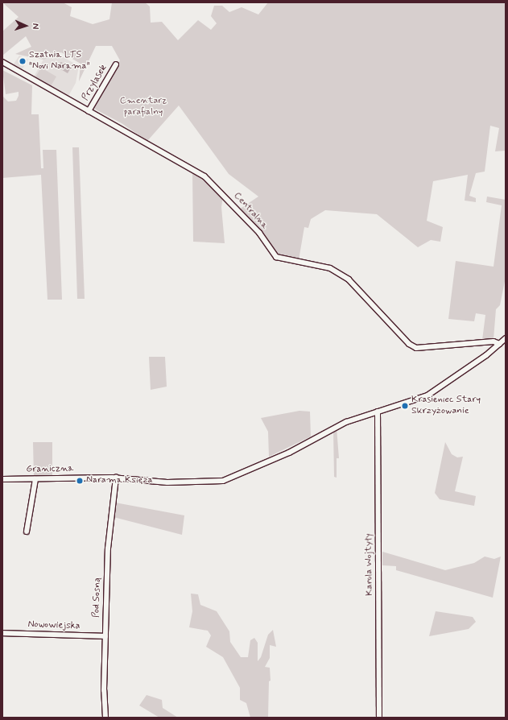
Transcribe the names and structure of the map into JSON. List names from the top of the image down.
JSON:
{
  "streets": {
    "street": [
      "Przylasek",
      "Centralna",
      "Graniczna",
      "Karola Wojtyły",
      "Pod Sosną",
      "Nowowiejska"
    ]
  },
  "crossings": [
    ["Przylasek", "Centralna"],
    ["Centralna", "Graniczna"],
    ["Graniczna", "Karola Wojtyły"],
    ["Graniczna", "Pod Sosną"],
    ["Pod Sosną", "Nowowiejska"]
  ],
  "parks": ["Cmentarz parafialny"],
  "places": ["Szatnia LTS \"Novi Narama\"", "Krasieniec Stary Skrzyżowanie", "Narama Księża"],
  "north": "right"
}
